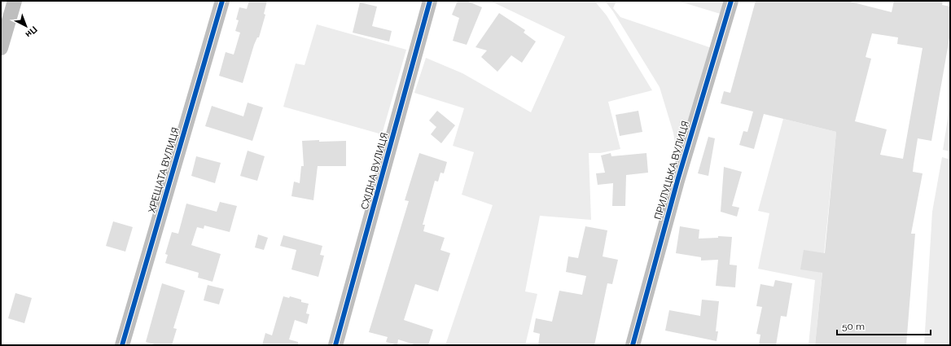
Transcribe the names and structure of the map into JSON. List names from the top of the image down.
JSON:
{
  "streets": {
    "street": ["ХРЕЩАТА ВУЛИЦЯ", "ПРИЛУЦЬКА ВУЛИЦЯ", "СХІДНА ВУЛИЦЯ"]
  },
  "scale_bar": "50 m",
  "north": "bottom right"
}
